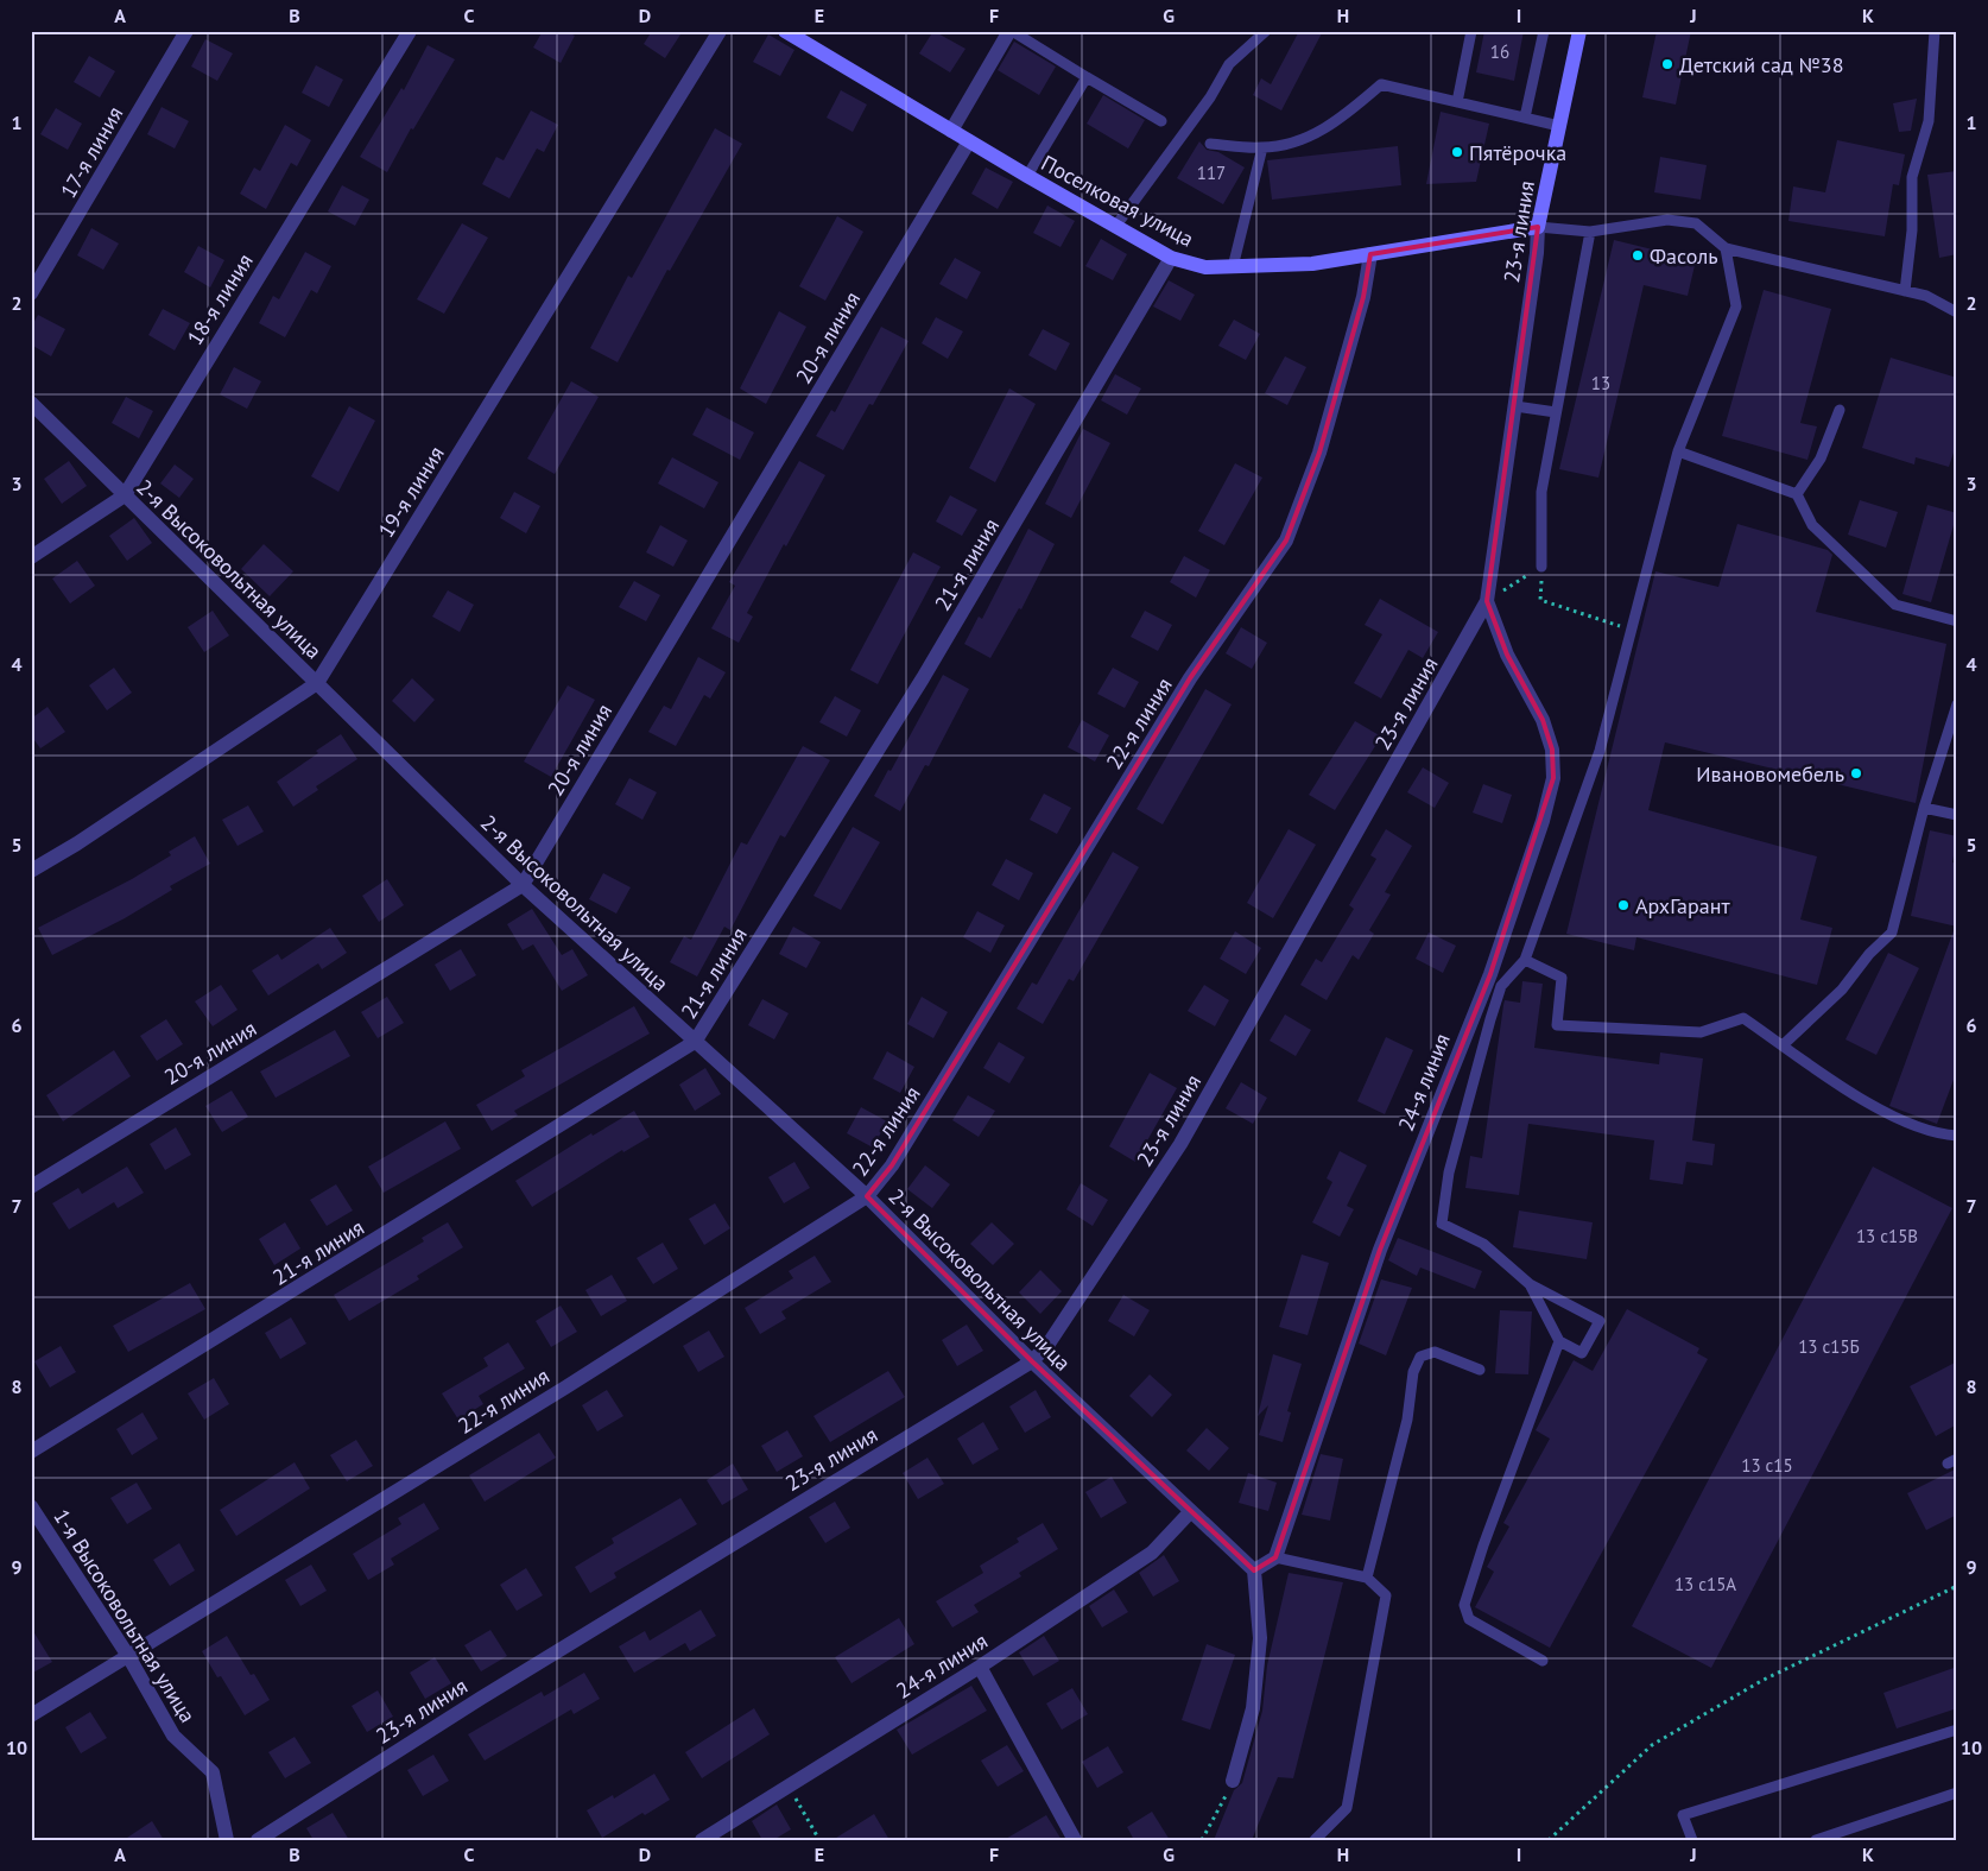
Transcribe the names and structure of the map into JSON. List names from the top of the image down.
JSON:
{
  "streets": {
    "street": [
      "17-я линия",
      "Поселковая улица",
      "23-я линия",
      "18-я линия",
      "20-я линия",
      "19-я линия",
      "21-я линия",
      "2-я Высоковольтная улица",
      "22-я линия",
      "24-я линия",
      "1-я Высоковольтная улица"
    ]
  },
  "crossings": [
    ["Поселковая улица", "23-я линия"],
    ["Поселковая улица", "20-я линия"],
    ["Поселковая улица", "21-я линия"],
    ["Поселковая улица", "22-я линия"],
    ["23-я линия", "2-я Высоковольтная улица"],
    ["23-я линия", "24-я линия"],
    ["18-я линия", "2-я Высоковольтная улица"],
    ["20-я линия", "2-я Высоковольтная улица"],
    ["19-я линия", "2-я Высоковольтная улица"],
    ["21-я линия", "2-я Высоковольтная улица"],
    ["2-я Высоковольтная улица", "22-я линия"],
    ["2-я Высоковольтная улица", "24-я линия"],
    ["22-я линия", "1-я Высоковольтная улица"]
  ],
  "places": [
    "Детский сад №38",
    "Пятёрочка",
    "Фасоль",
    "Ивановомебель",
    "АрхГарант"
  ],
  "house_numbers": [
    "16",
    "117",
    "13",
    "13 с15В",
    "13 с15Б",
    "13 с15",
    "13 с15А"
  ],
  "grid": {
    "columns": [
      "A",
      "B",
      "C",
      "D",
      "E",
      "F",
      "G",
      "H",
      "I",
      "J",
      "K"
    ],
    "rows": [
      "1",
      "2",
      "3",
      "4",
      "5",
      "6",
      "7",
      "8",
      "9",
      "10"
    ]
  }
}
